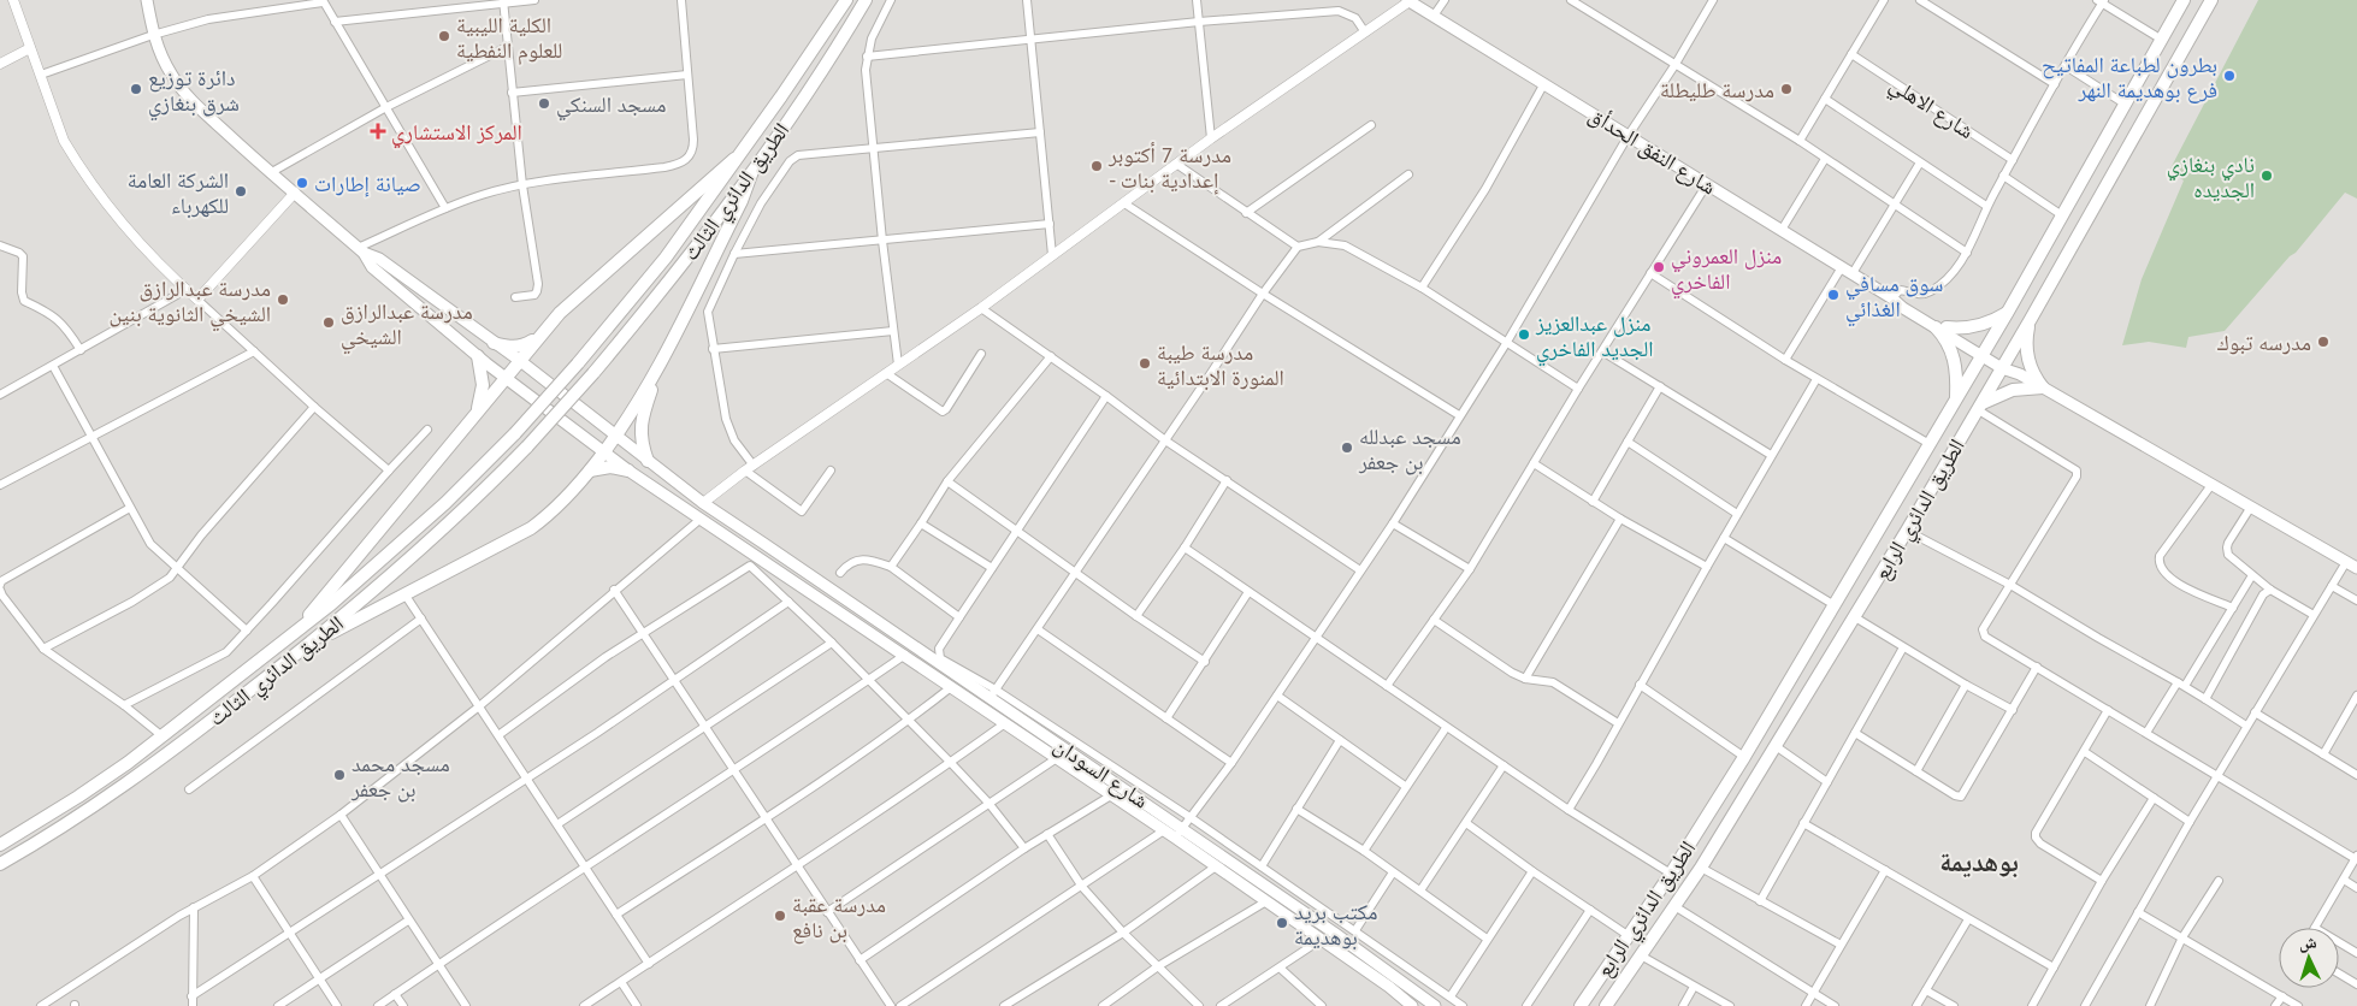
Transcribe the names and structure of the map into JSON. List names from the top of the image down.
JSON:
{
  "streets": {
    "main road": [
      "شارع النفق الحدأق",
      "الطريق الدائري الثالث",
      "الطريق الدائري الرابع",
      "شارع السودان"
    ],
    "street": ["شارع الاهلي"]
  },
  "crossings": [
    ["شارع النفق الحدأق", "الطريق الدائري الرابع"]
  ],
  "districts": ["بوهديمة"],
  "places": {
    "other": [
      "الكلية الليبية للعلوم النفطية",
      "بطرون لطباعة المفاتيح فرع بوهديمة النهر",
      "دائرة توزيع شرق بنغازي",
      "مدرسة طليطلة",
      "مسجد السنكي",
      "مدرسة 7 أكتوبر - إعدادية بنات",
      "نادي بنغازي الجديده",
      "صيانة إطارات",
      "الشركة العامة للكهرباء",
      "منزل العمروني الفاخري",
      "سوق مسافي الغذائي",
      "مدرسة عبدالرازق الشيخي الثانوية بنين",
      "مدرسة عبدالرازق الشيخي",
      "منزل عبدالعزيز الجديد الفاخري",
      "مدرسه تبوك",
      "مدرسة طيبة المنورة الابتدائية",
      "مسجد عبدلله بن جعفر",
      "مسجد محمد بن جعفر",
      "مدرسة عقبة بن نافع",
      "مكتب بريد بوهديمة"
    ],
    "health": ["المركز الاستشاري"]
  },
  "north": "top"
}
